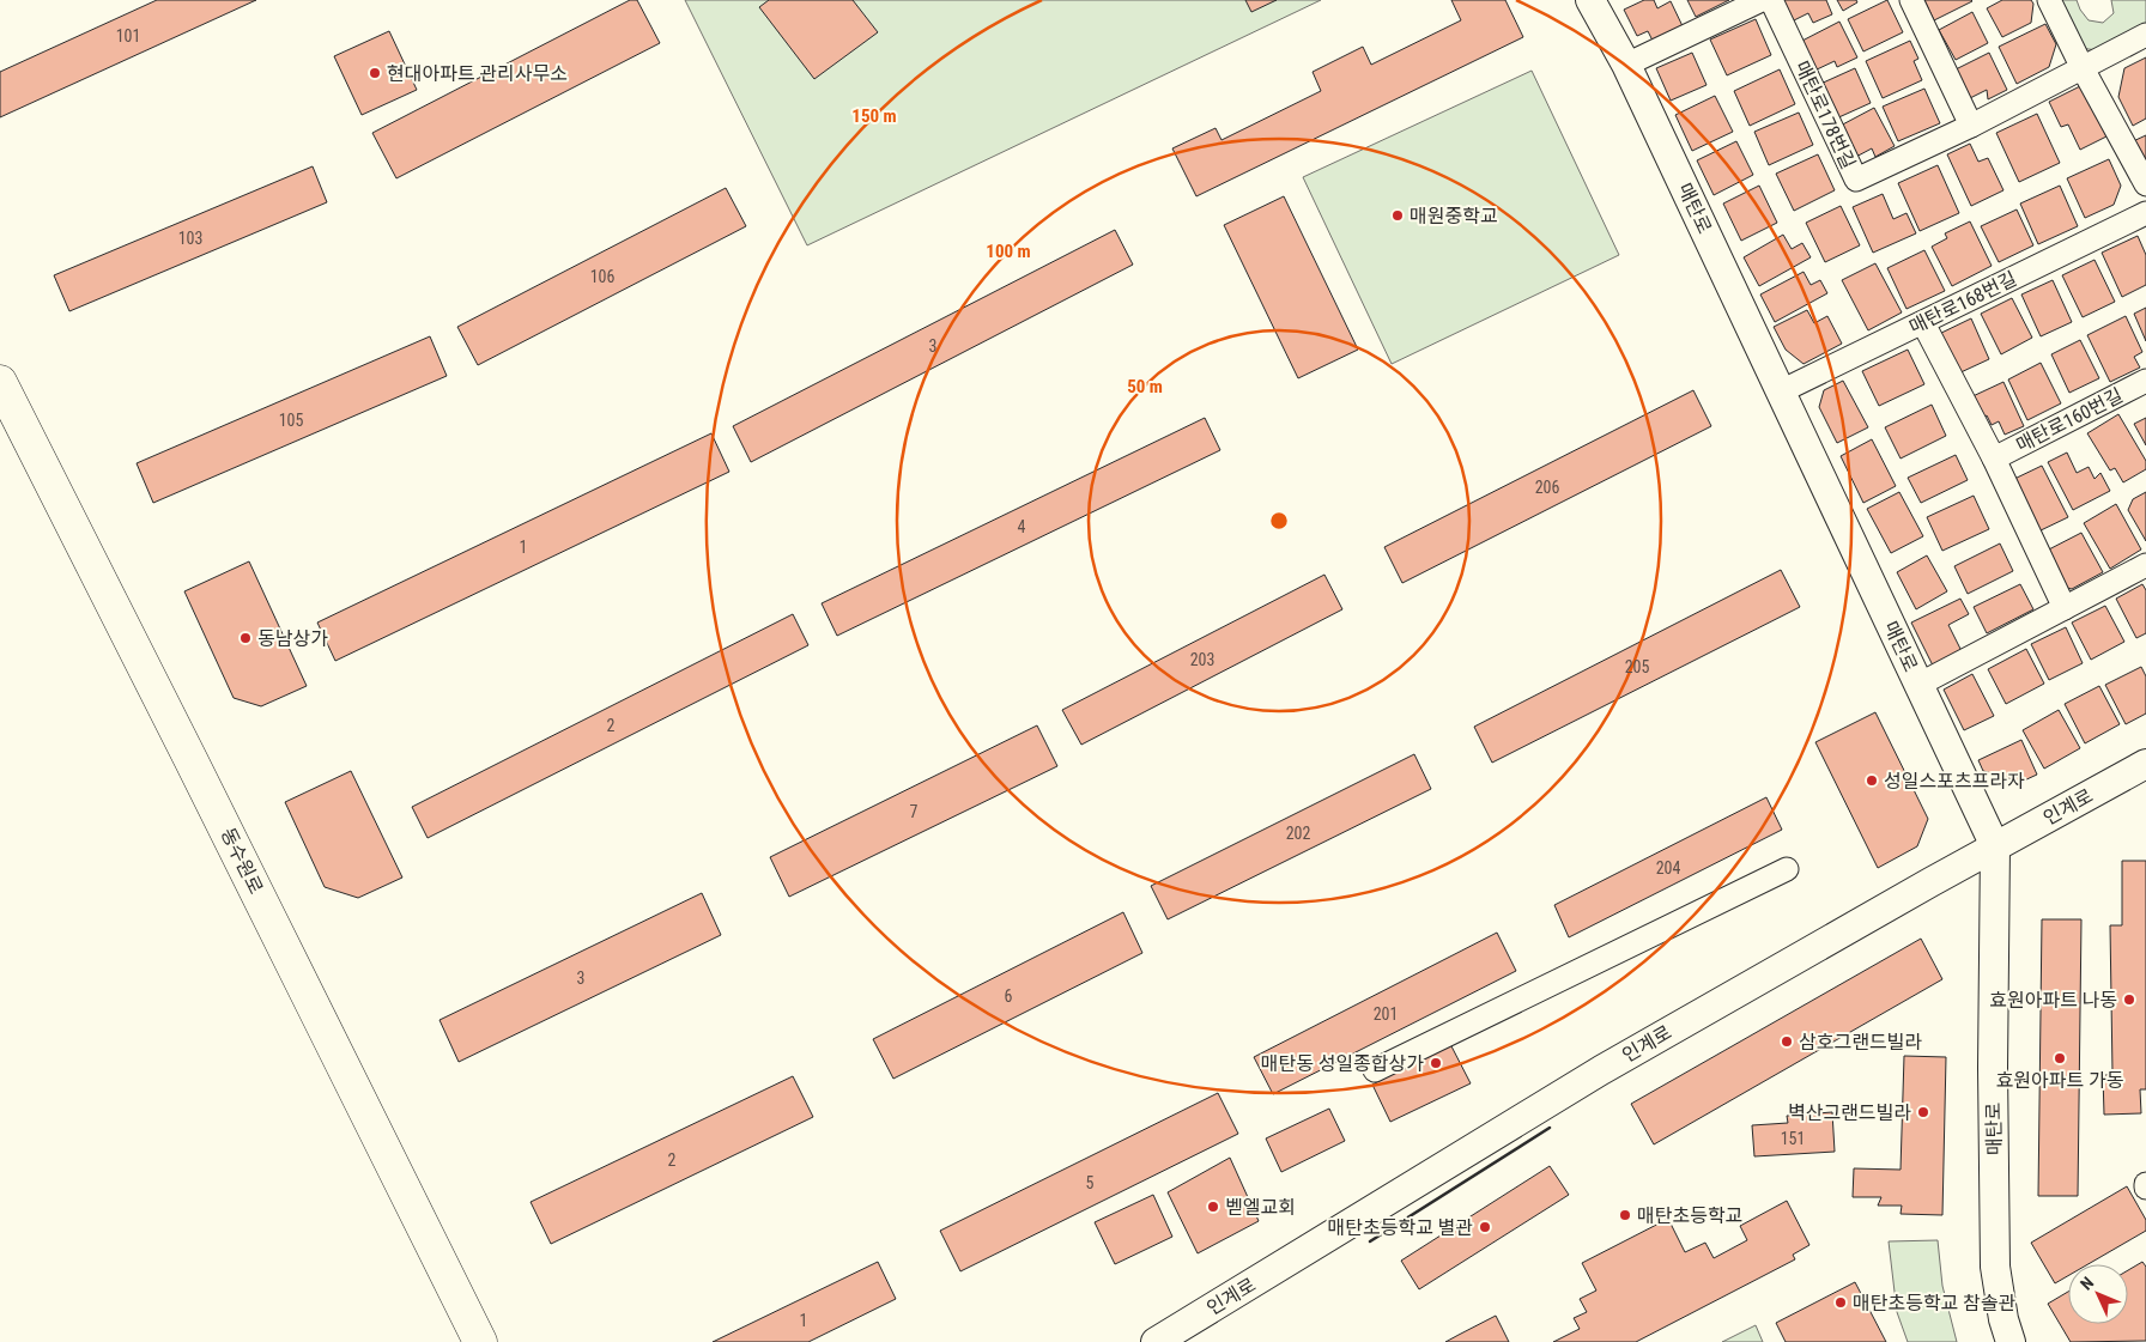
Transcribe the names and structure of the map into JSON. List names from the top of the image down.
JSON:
{
  "streets": {
    "main road": ["동수원로"],
    "street": [
      "매탄로178번길",
      "매탄로",
      "매탄로168번길",
      "매탄로160번길",
      "인계로"
    ]
  },
  "crossings": [
    ["매탄로", "매탄로168번길"],
    ["매탄로", "인계로"],
    ["매탄로168번길", "매탄로160번길"]
  ],
  "places": [
    "현대아파트 관리사무소",
    "매원중학교",
    "동남상가",
    "성일스포츠프라자",
    "효원아파트 나동",
    "삼호그랜드빌라",
    "효원아파트 가동",
    "매탄동 성일종합상가",
    "벽산그랜드빌라",
    "벧엘교회",
    "매탄초등학교",
    "매탄초등학교 별관",
    "매탄초등학교 참솔관"
  ],
  "house_numbers": [
    "101",
    "103",
    "106",
    "3",
    "105",
    "206",
    "4",
    "1",
    "203",
    "205",
    "2",
    "7",
    "202",
    "204",
    "3",
    "6",
    "201",
    "151",
    "2",
    "5",
    "1"
  ],
  "north": "top left",
  "rings": ["150 m", "100 m", "50 m"]
}
